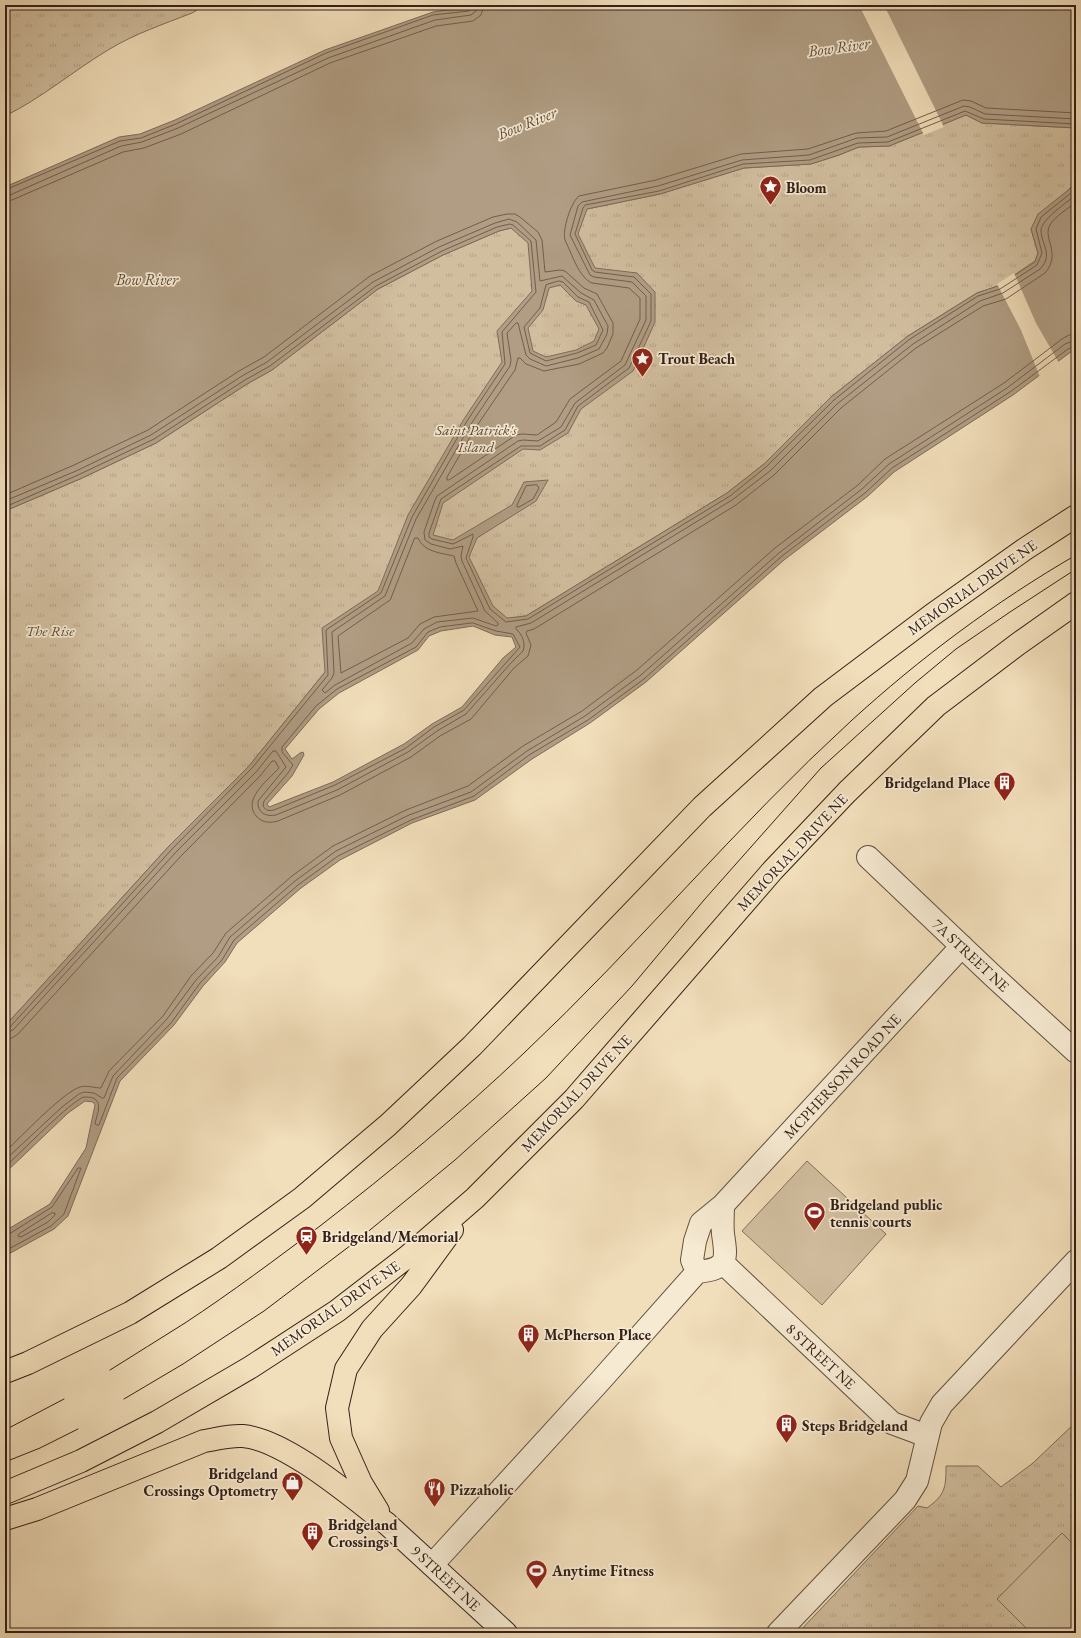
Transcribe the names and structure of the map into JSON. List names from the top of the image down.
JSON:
{
  "streets": {
    "highway": ["MEMORIAL DRIVE NE"],
    "street": [
      "7A STREET NE",
      "MCPHERSON ROAD NE",
      "8 STREET NE",
      "9 STREET NE"
    ]
  },
  "crossings": [
    ["7A STREET NE", "MCPHERSON ROAD NE"]
  ],
  "water": ["Bow River"],
  "parks": ["Saint Patrick's Island", "The Rise"],
  "places": {
    "place": ["Bloom", "Trout Beach"],
    "building": [
      "Bridgeland Place",
      "McPherson Place",
      "Steps Bridgeland",
      "Bridgeland Crossings I"
    ],
    "sports": ["Bridgeland public tennis courts", "Anytime Fitness"],
    "station": ["Bridgeland/Memorial"],
    "shop": ["Bridgeland Crossings Optometry"],
    "restaurant": ["Pizzaholic"]
  }
}
